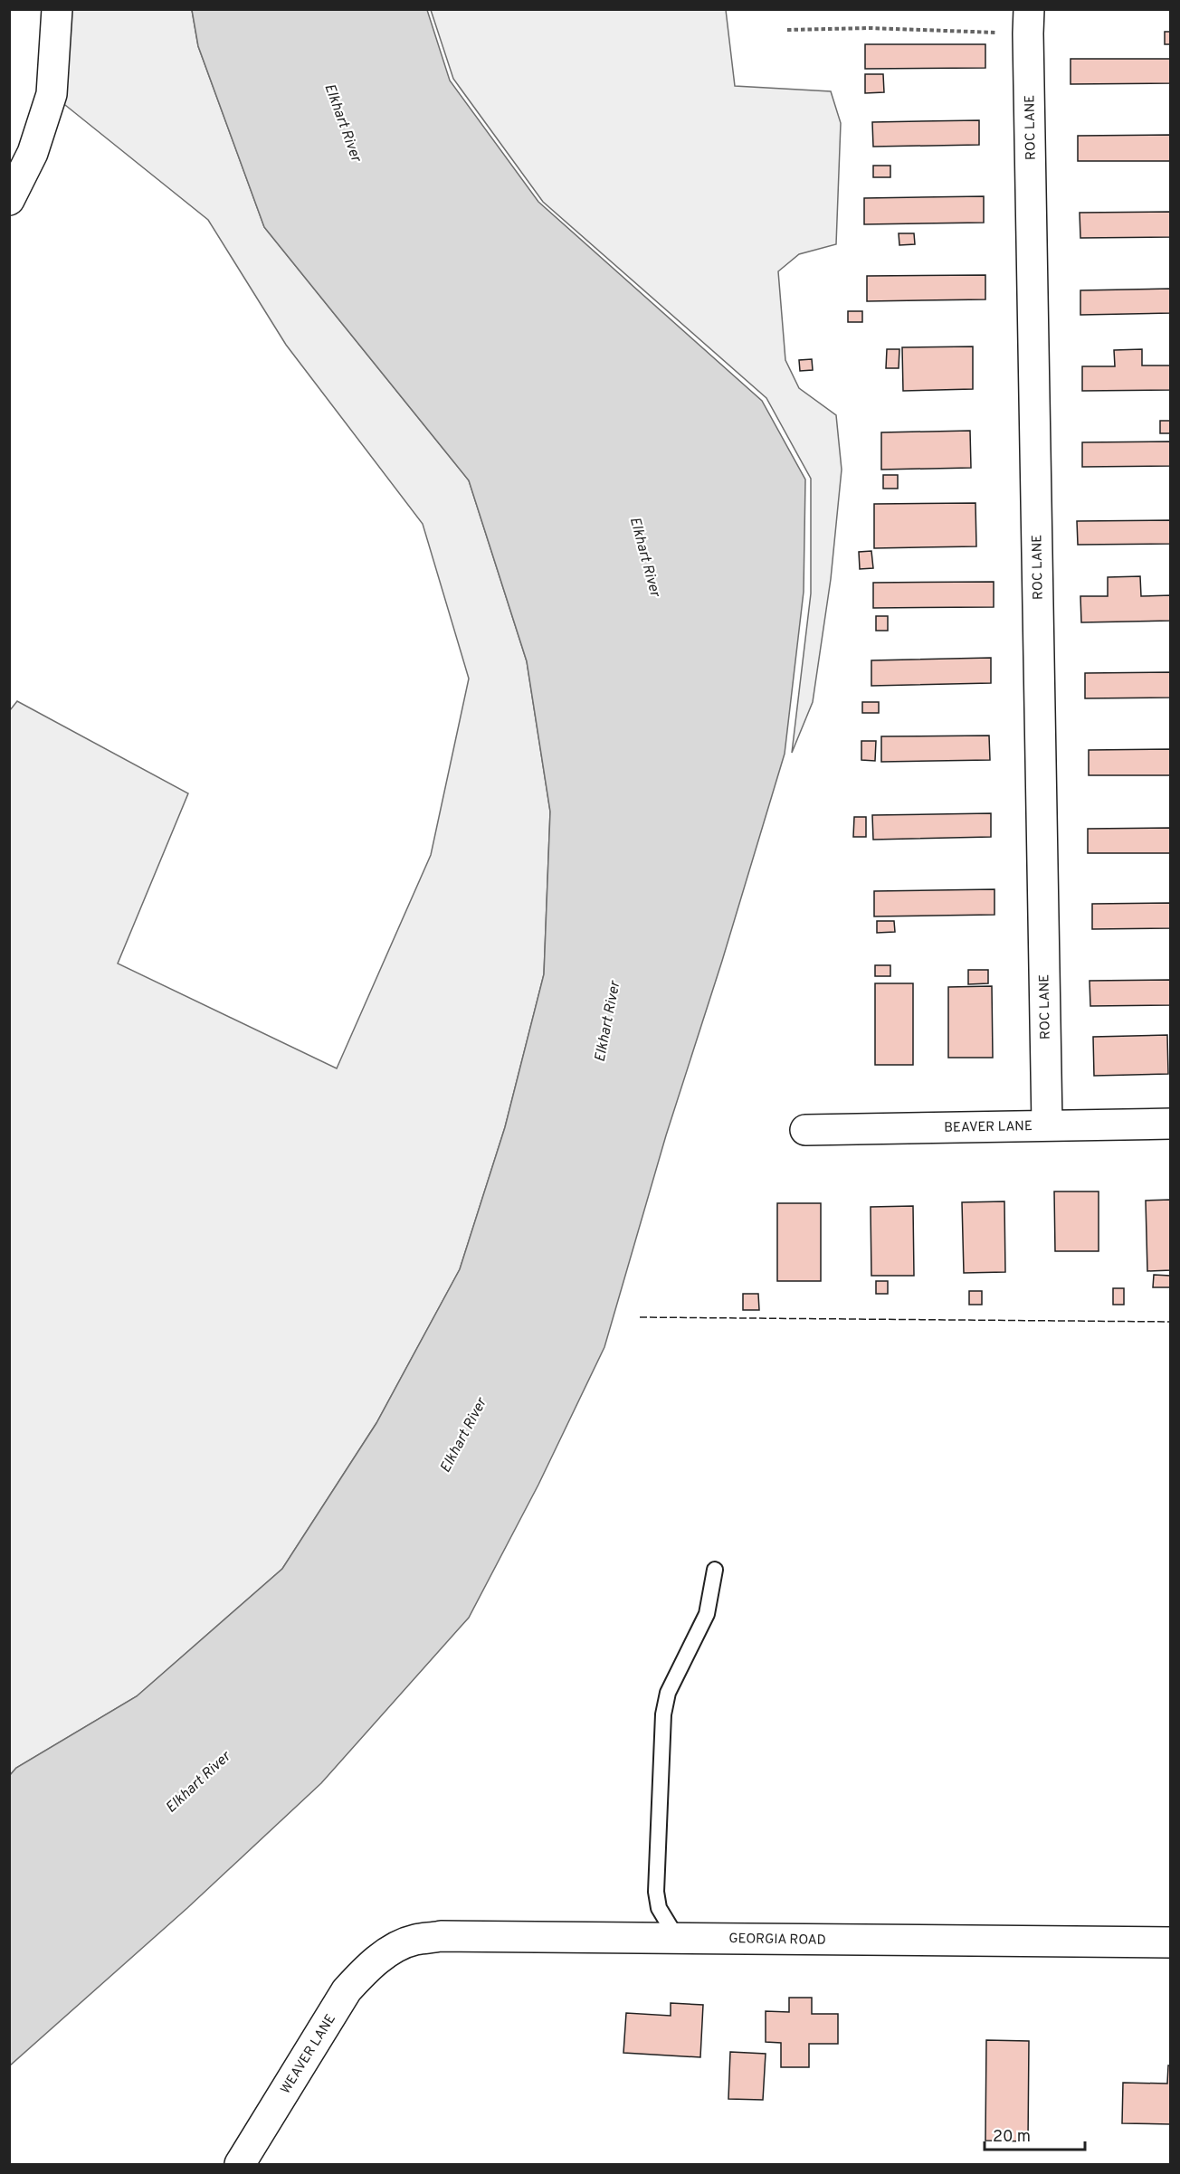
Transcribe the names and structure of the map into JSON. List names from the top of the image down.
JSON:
{
  "streets": {
    "street": [
      "ROC LANE",
      "BEAVER LANE",
      "GEORGIA ROAD",
      "WEAVER LANE"
    ]
  },
  "crossings": [
    ["ROC LANE", "BEAVER LANE"],
    ["GEORGIA ROAD", "WEAVER LANE"]
  ],
  "water": ["Elkhart River"],
  "scale_bar": "20 m"
}
